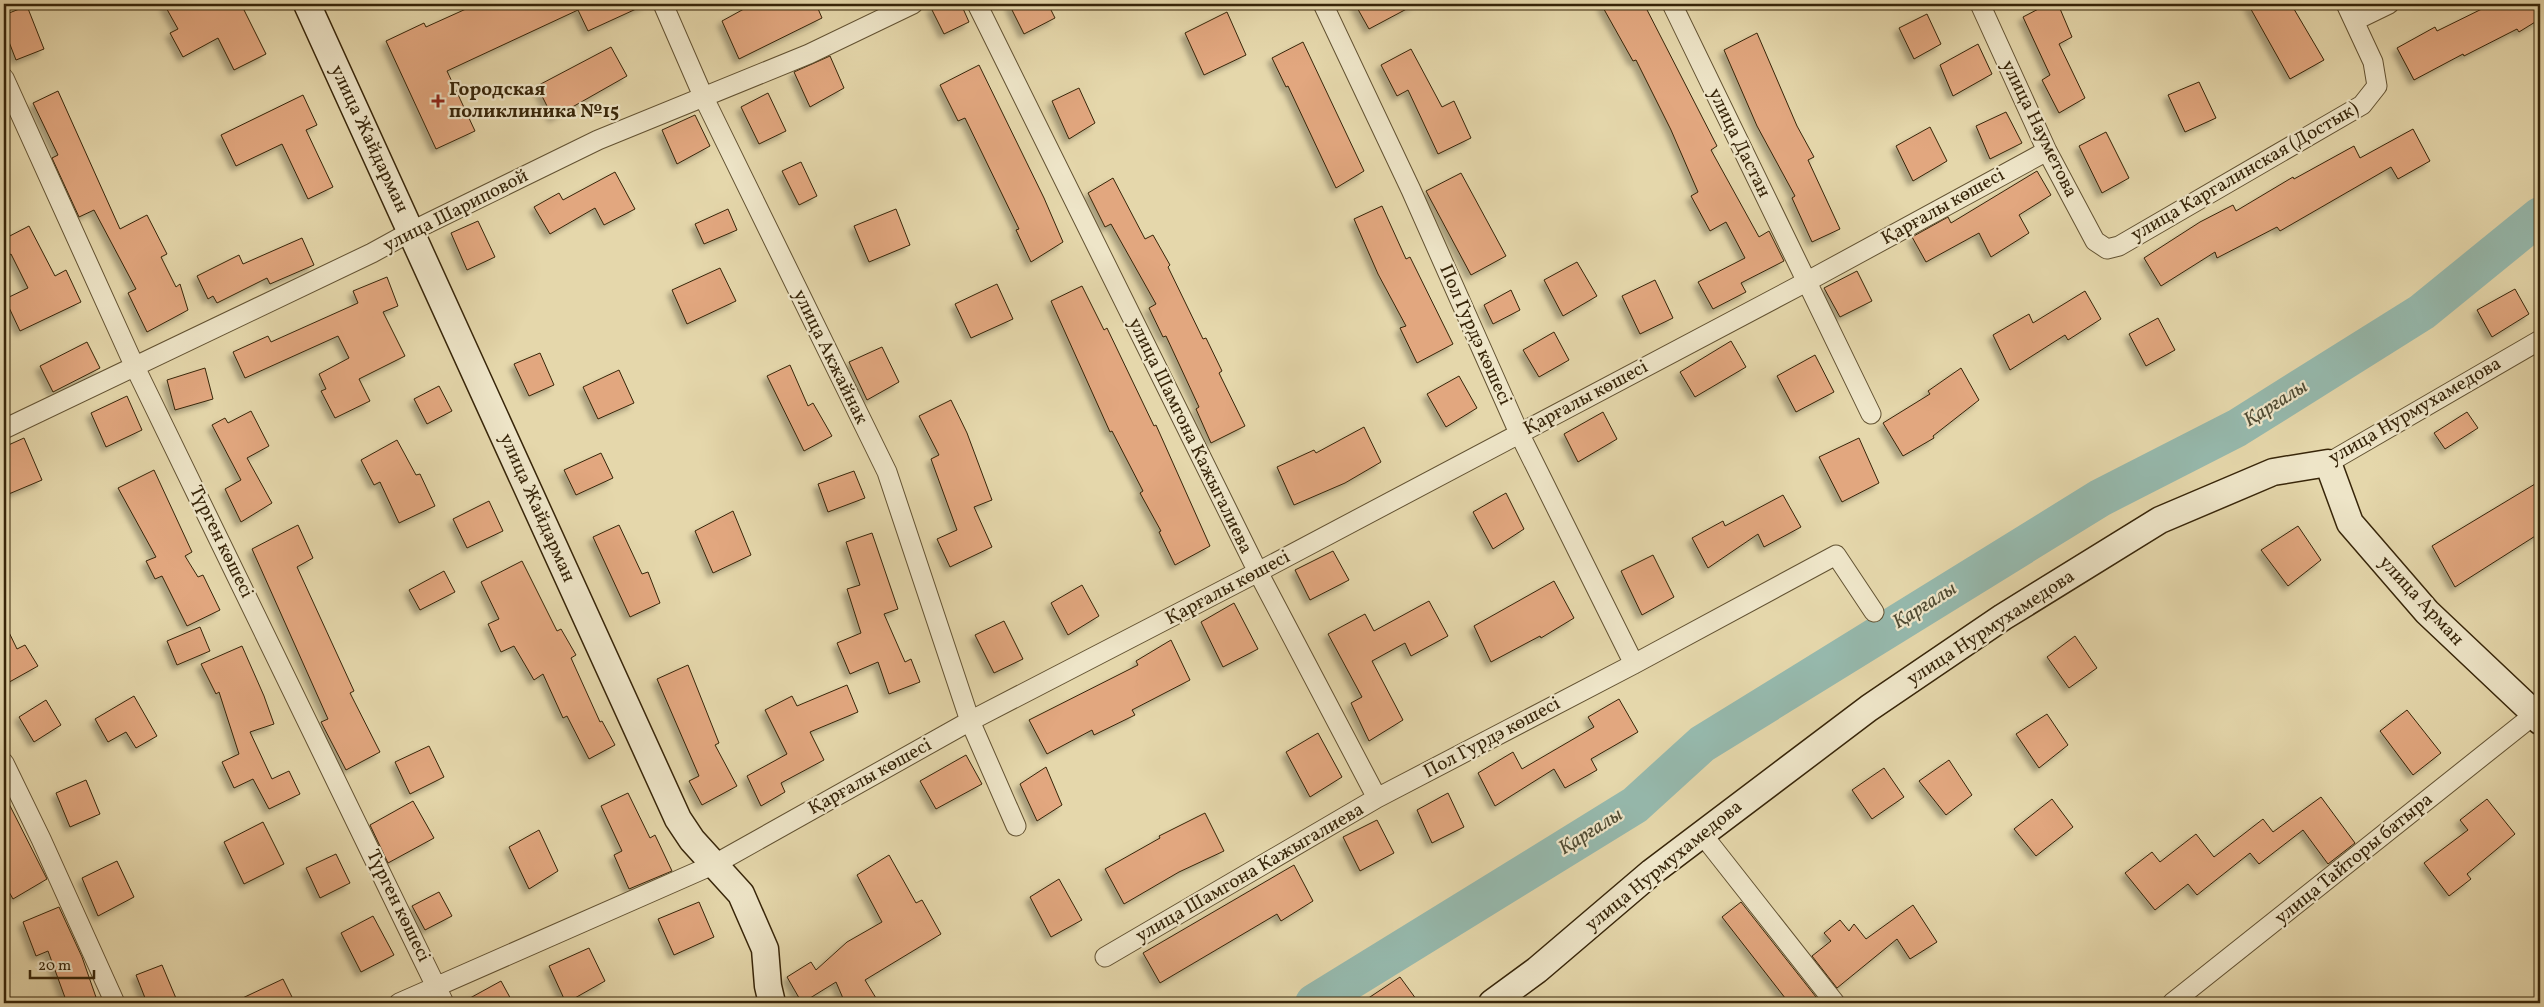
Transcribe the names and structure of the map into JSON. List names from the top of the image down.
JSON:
{
  "streets": {
    "street": [
      "улица Науметова",
      "улица Жайдарман",
      "улица Дастан",
      "улица Каргалинская (Достык)",
      "Қарғалы көшесі",
      "улица Шариповой",
      "Пол Гурдэ көшесі",
      "улица Акжайнак",
      "улица Нурмухамедова",
      "улица Шамгона Кажыгалиева",
      "Түрген көшесі",
      "улица Арман",
      "улица Тайторы батыра"
    ]
  },
  "crossings": [
    ["улица Науметова", "улица Каргалинская (Достык)"],
    ["улица Науметова", "Қарғалы көшесі"],
    ["улица Жайдарман", "Қарғалы көшесі"],
    ["улица Жайдарман", "улица Шариповой"],
    ["улица Дастан", "Қарғалы көшесі"],
    ["Қарғалы көшесі", "Пол Гурдэ көшесі"],
    ["Қарғалы көшесі", "улица Акжайнак"],
    ["Қарғалы көшесі", "улица Шамгона Кажыгалиева"],
    ["Қарғалы көшесі", "Түрген көшесі"],
    ["улица Шариповой", "улица Акжайнак"],
    ["улица Шариповой", "Түрген көшесі"],
    ["Пол Гурдэ көшесі", "улица Шамгона Кажыгалиева"],
    ["улица Нурмухамедова", "улица Арман"],
    ["улица Арман", "улица Тайторы батыра"]
  ],
  "water": ["Қарғалы"],
  "places": {
    "health": ["Городская поликлиника №15"]
  },
  "scale_bar": "20 m"
}
